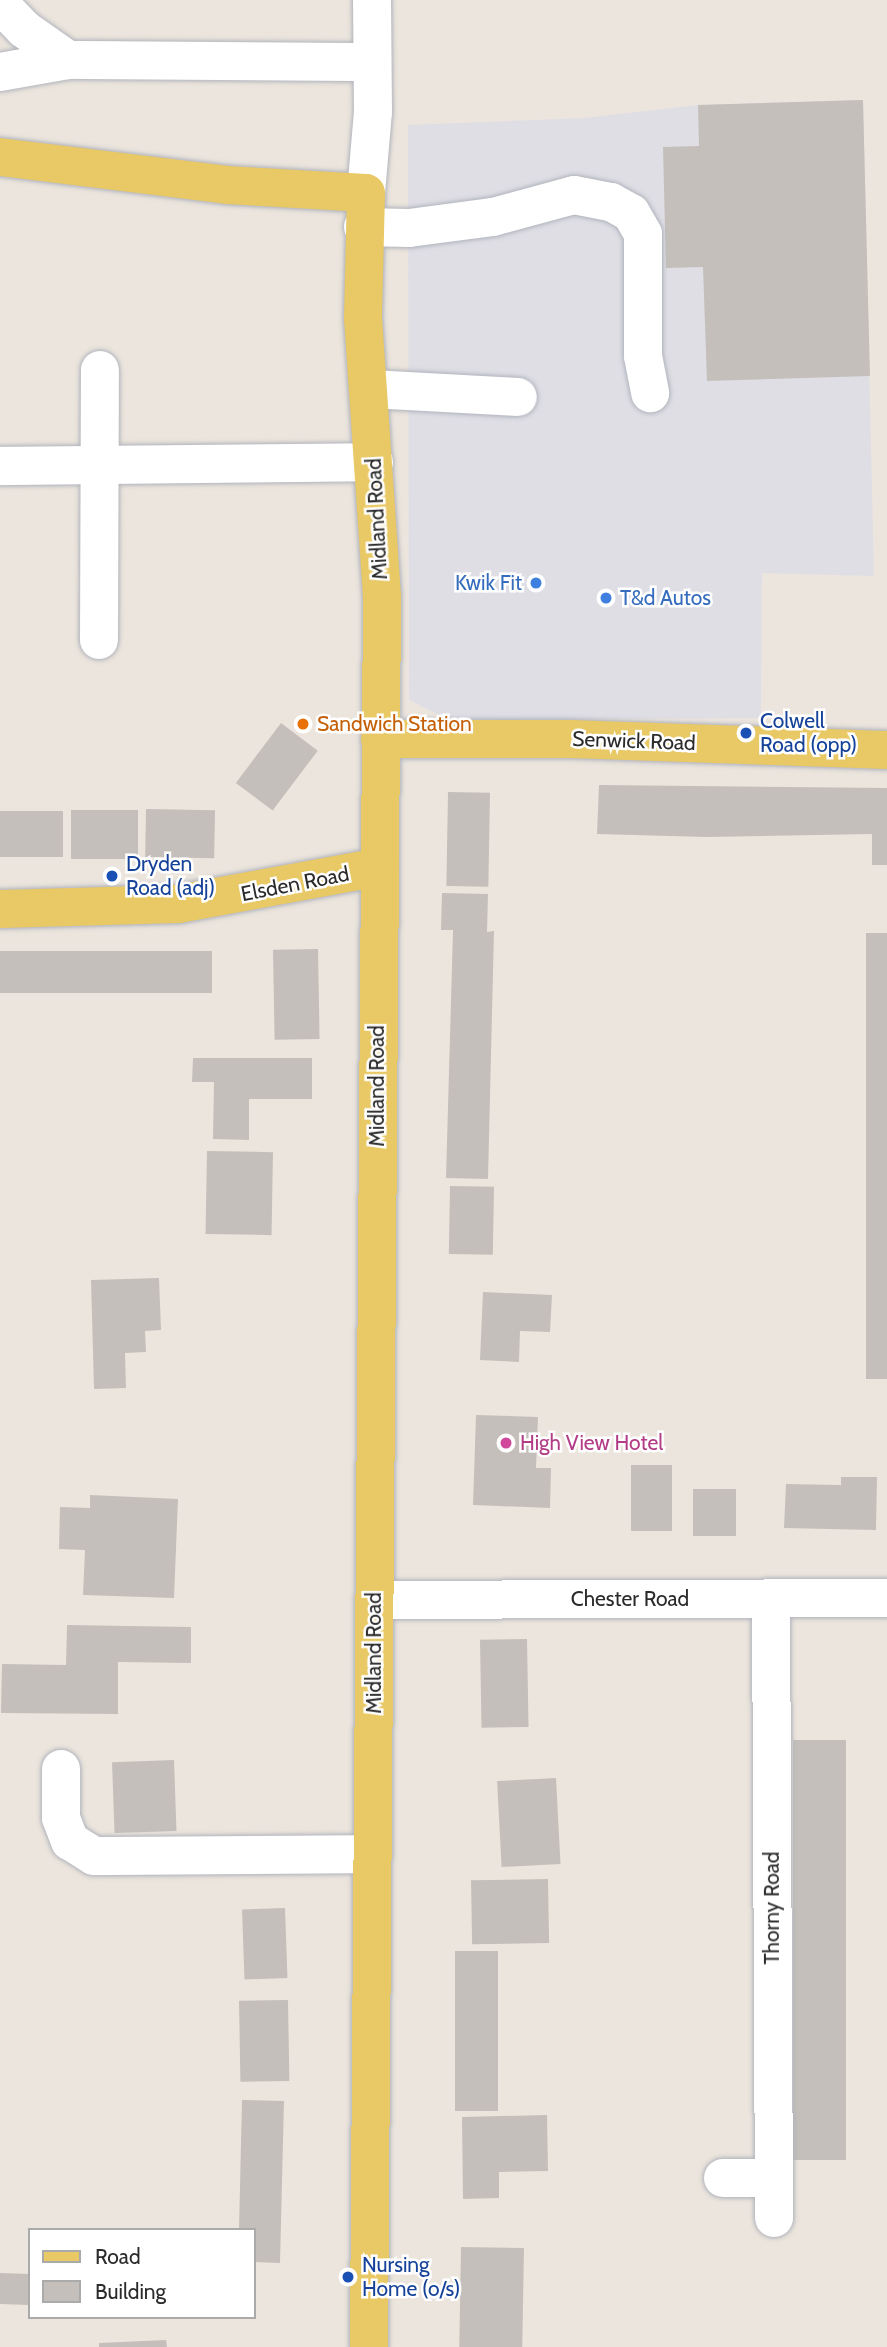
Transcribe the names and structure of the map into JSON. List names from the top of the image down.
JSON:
{
  "streets": {
    "main road": ["Midland Road", "Senwick Road", "Elsden Road"],
    "street": ["Chester Road", "Thorny Road"]
  },
  "crossings": [
    ["Midland Road", "Senwick Road"],
    ["Midland Road", "Elsden Road"],
    ["Midland Road", "Chester Road"],
    ["Chester Road", "Thorny Road"]
  ],
  "places": [
    "Kwik Fit",
    "T&d Autos",
    "Sandwich Station",
    "Colwell Road (opp)",
    "Dryden Road (adj)",
    "High View Hotel",
    "Nursing Home (o/s)"
  ],
  "legend": ["Road", "Building"]
}
